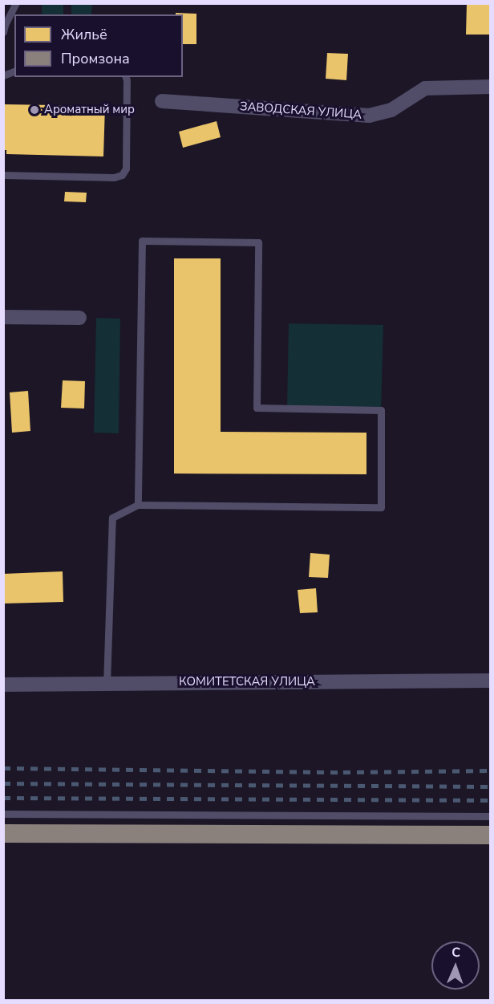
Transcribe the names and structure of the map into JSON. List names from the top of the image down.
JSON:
{
  "streets": {
    "street": ["ЗАВОДСКАЯ УЛИЦА", "КОМИТЕТСКАЯ УЛИЦА"]
  },
  "places": ["Ароматный мир"],
  "legend": ["Жильё", "Промзона"],
  "north": "top"
}
